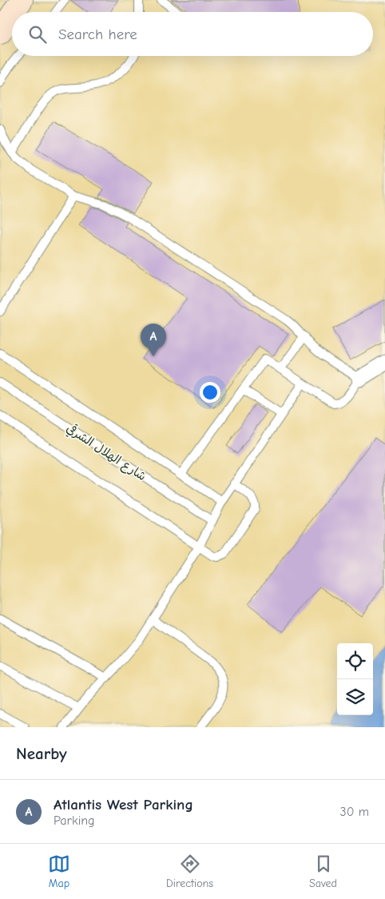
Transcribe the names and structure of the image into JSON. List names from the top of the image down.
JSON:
{
  "streets": {
    "lane": ["شارع الهلال الشرقي"]
  },
  "page": {
    "search": "Search here",
    "pins": "A",
    "heading": "Nearby",
    "list": [
      {
        "mark": "A",
        "name": "Atlantis West Parking",
        "note": "Parking",
        "value": "30 m"
      }
    ],
    "nav": ["Map", "Directions", "Saved"]
  }
}
